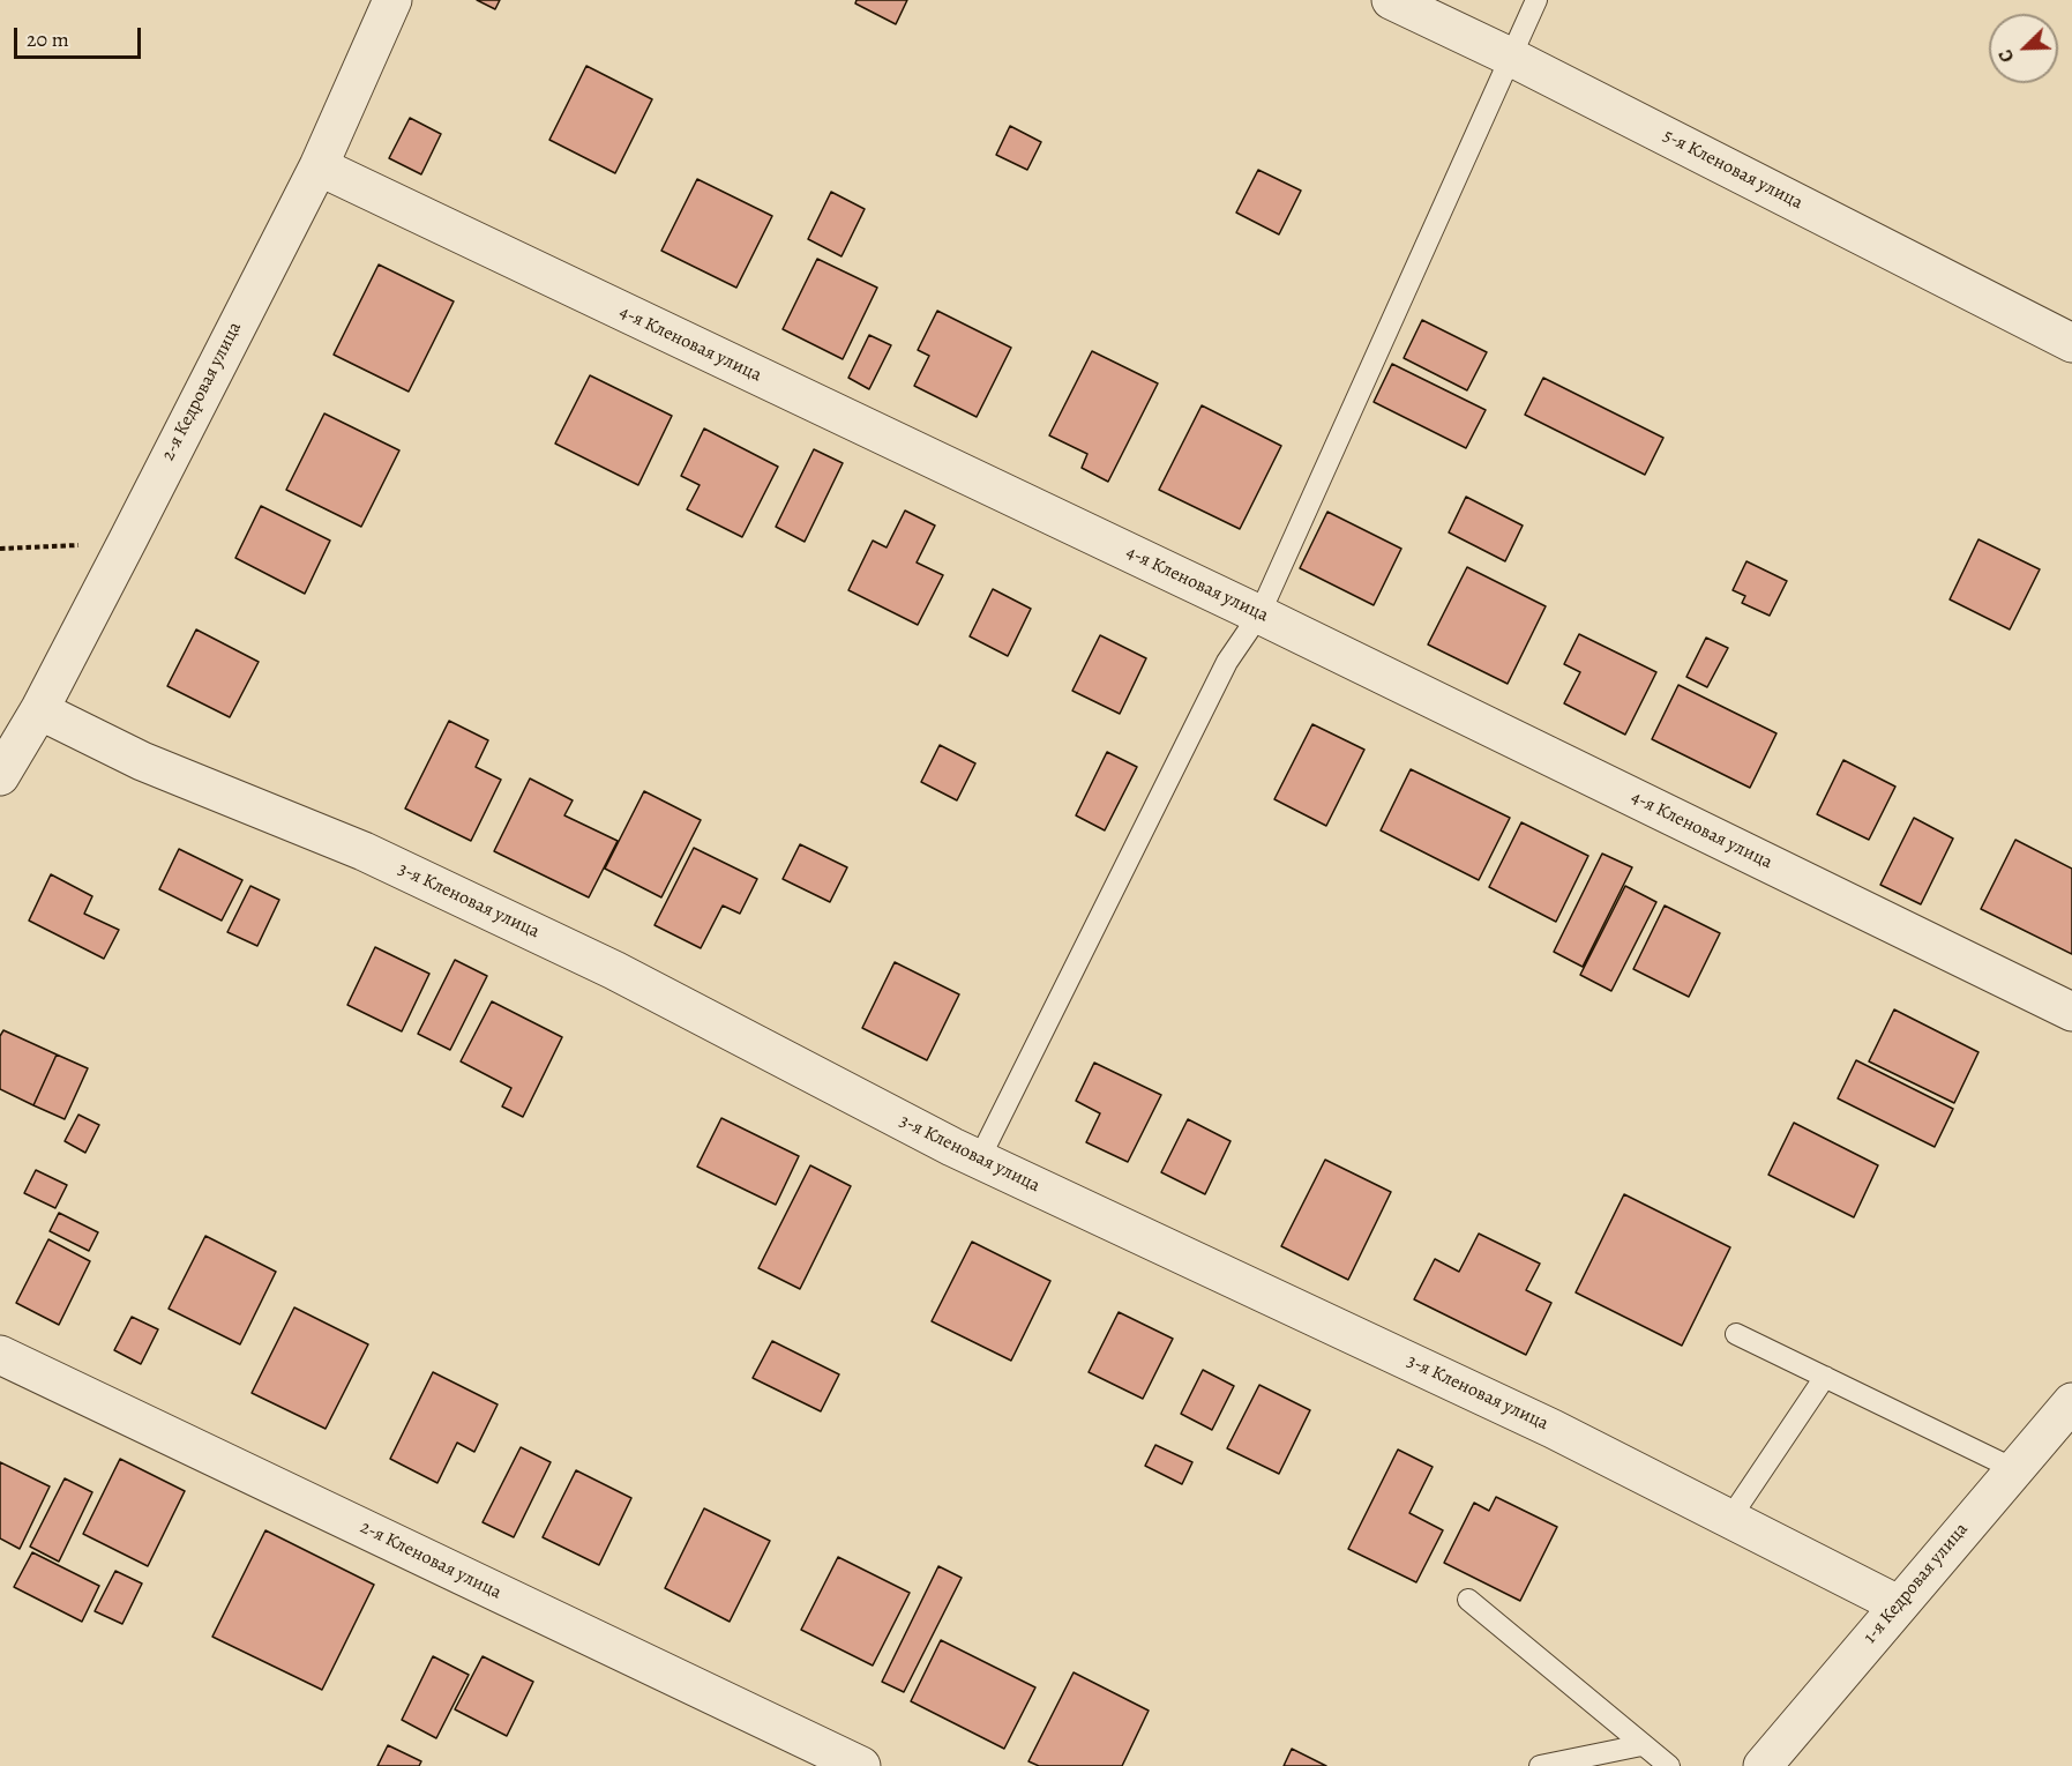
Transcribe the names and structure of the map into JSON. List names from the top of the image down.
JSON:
{
  "streets": {
    "street": [
      "5-я Кленовая улица",
      "4-я Кленовая улица",
      "2-я Кедровая улица",
      "3-я Кленовая улица",
      "2-я Кленовая улица",
      "1-я Кедровая улица"
    ]
  },
  "crossings": [
    ["4-я Кленовая улица", "2-я Кедровая улица"],
    ["2-я Кедровая улица", "3-я Кленовая улица"],
    ["3-я Кленовая улица", "1-я Кедровая улица"]
  ],
  "scale_bar": "20 m",
  "north": "bottom left"
}
